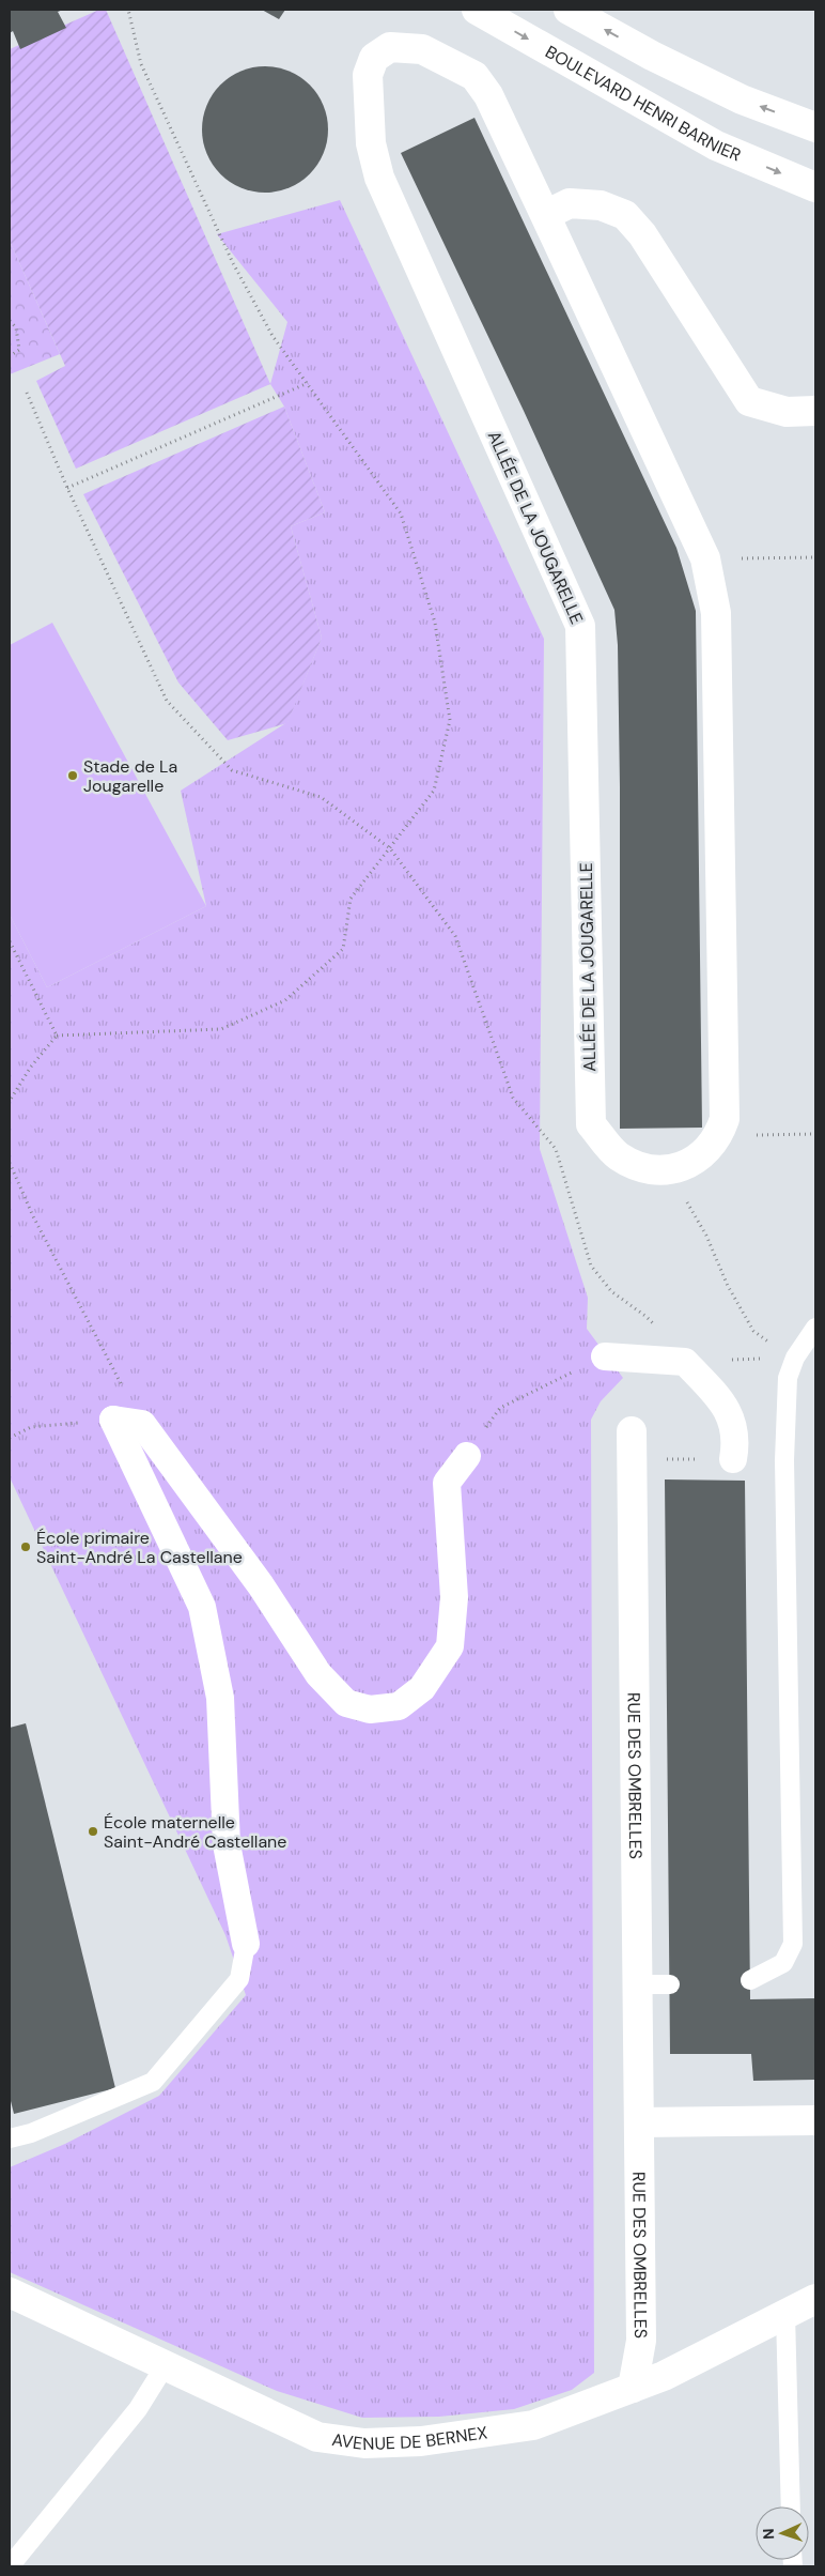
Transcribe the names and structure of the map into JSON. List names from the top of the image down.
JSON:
{
  "streets": {
    "street": [
      "BOULEVARD HENRI BARNIER",
      "ALLÉE DE LA JOUGARELLE",
      "RUE DES OMBRELLES",
      "AVENUE DE BERNEX"
    ]
  },
  "crossings": [
    ["RUE DES OMBRELLES", "AVENUE DE BERNEX"]
  ],
  "places": ["Stade de La Jougarelle", "École primaire Saint-André La Castellane", "École maternelle Saint-André Castellane"],
  "north": "left"
}
